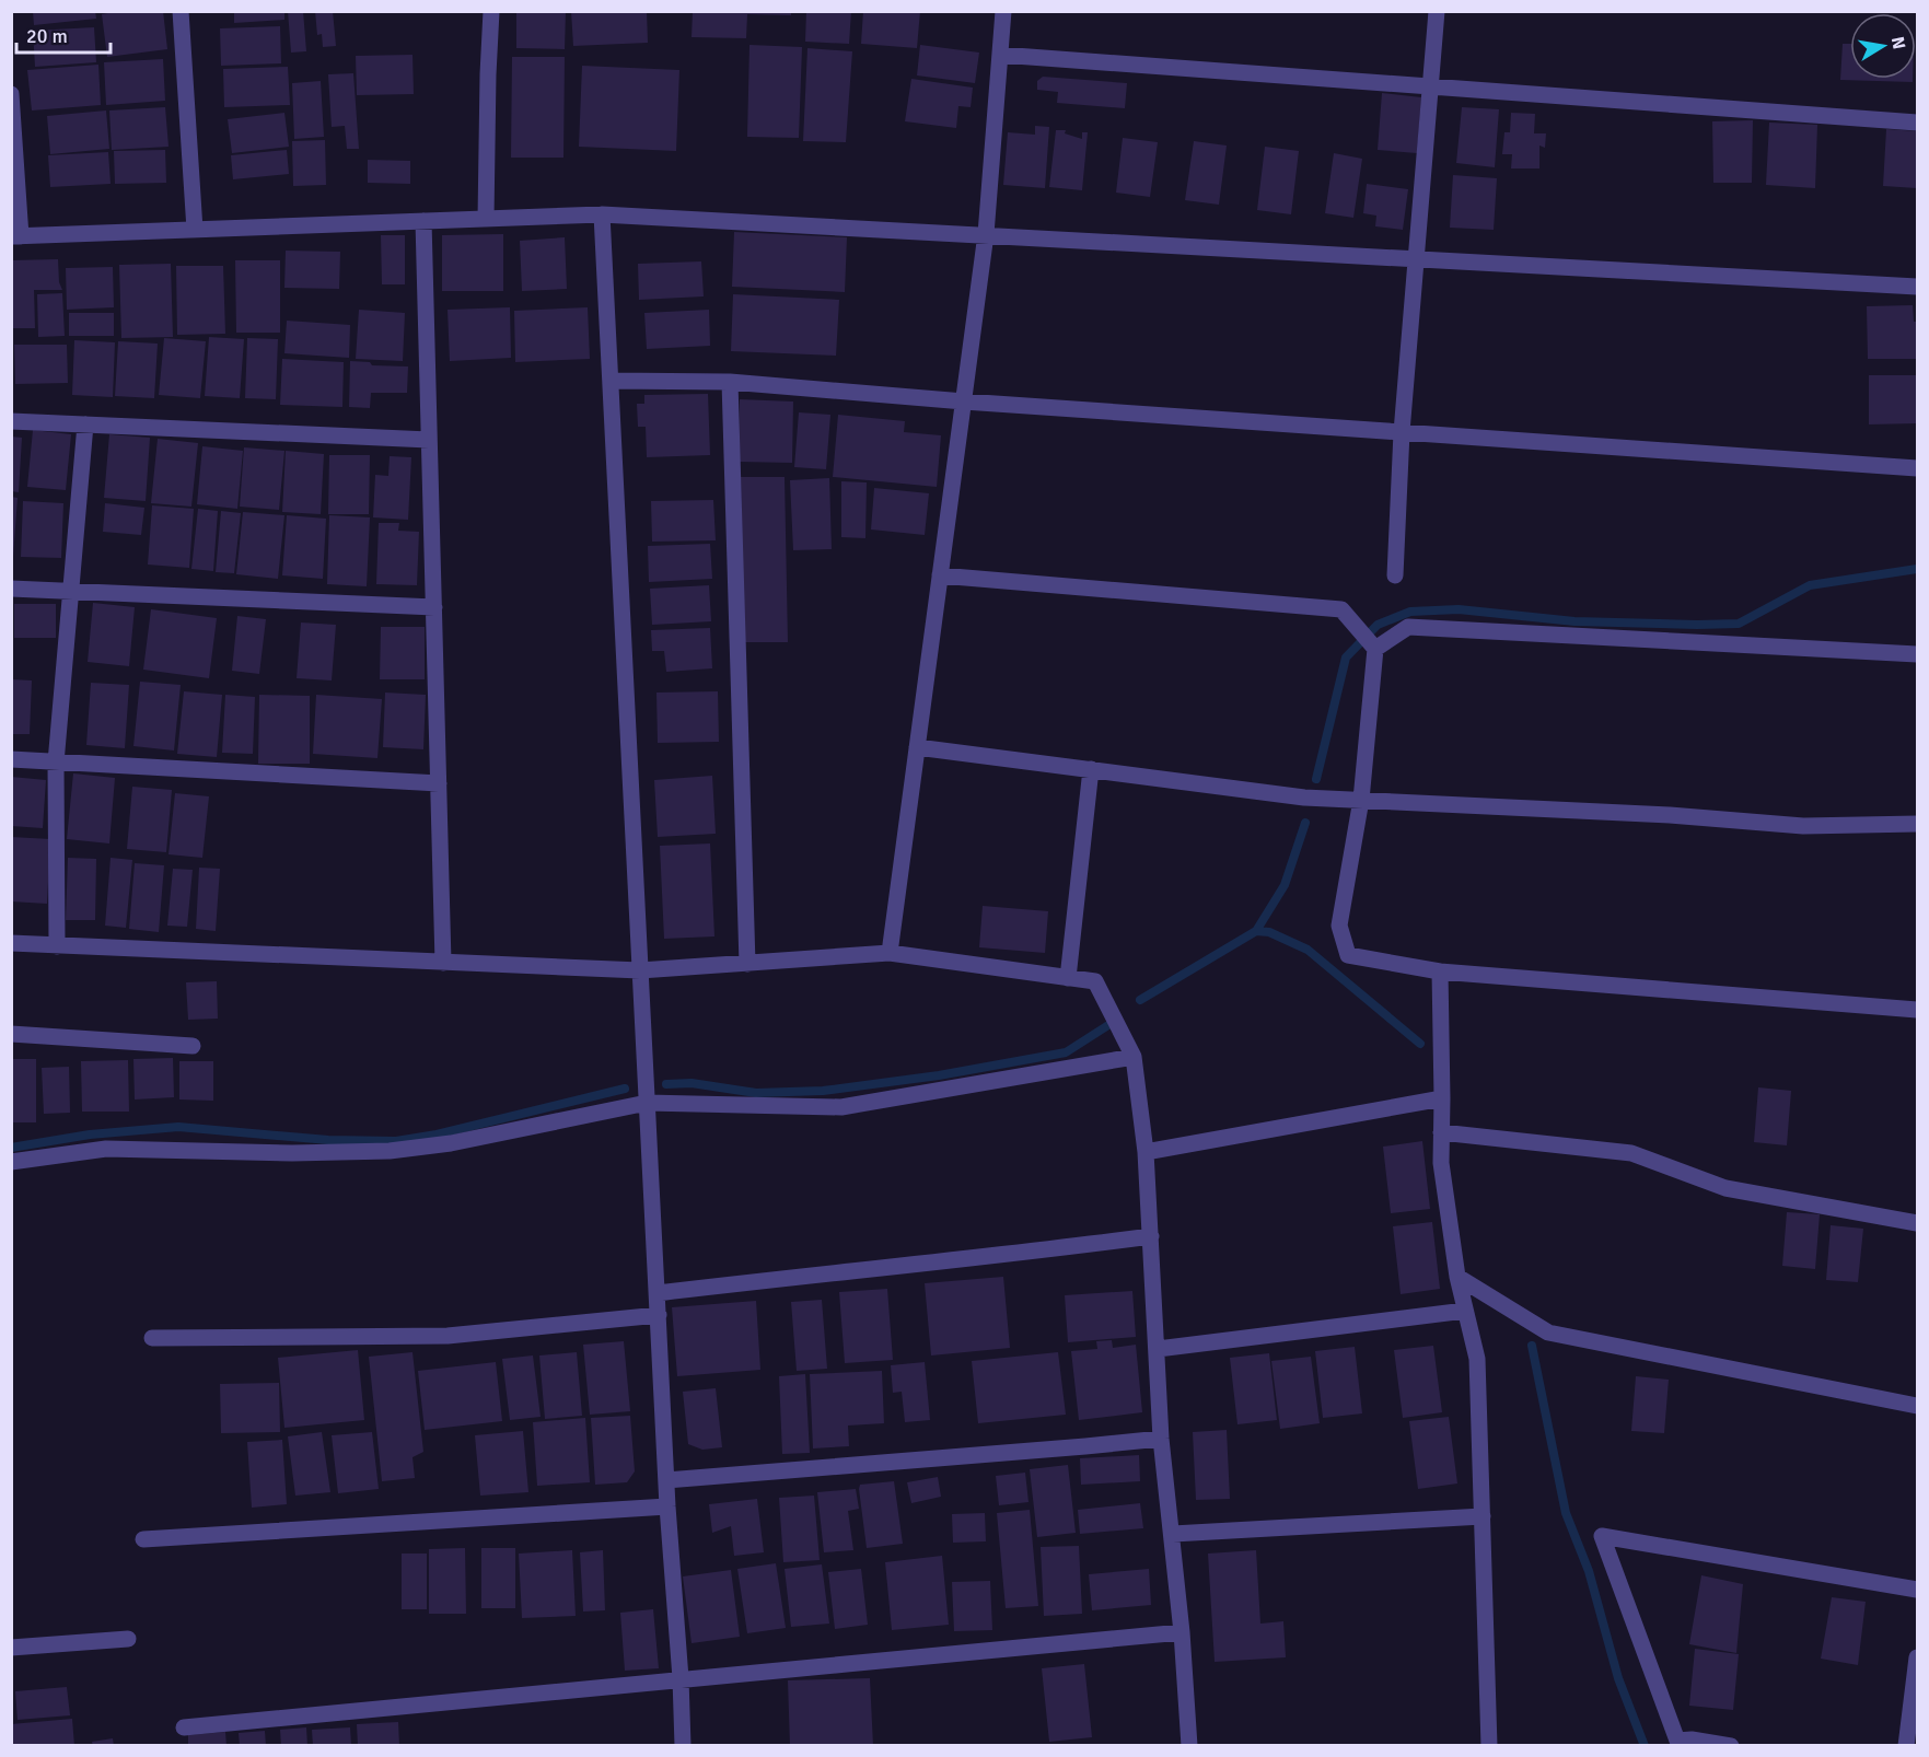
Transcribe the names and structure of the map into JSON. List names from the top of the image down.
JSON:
{
  "scale_bar": "20 m",
  "north": "right"
}
